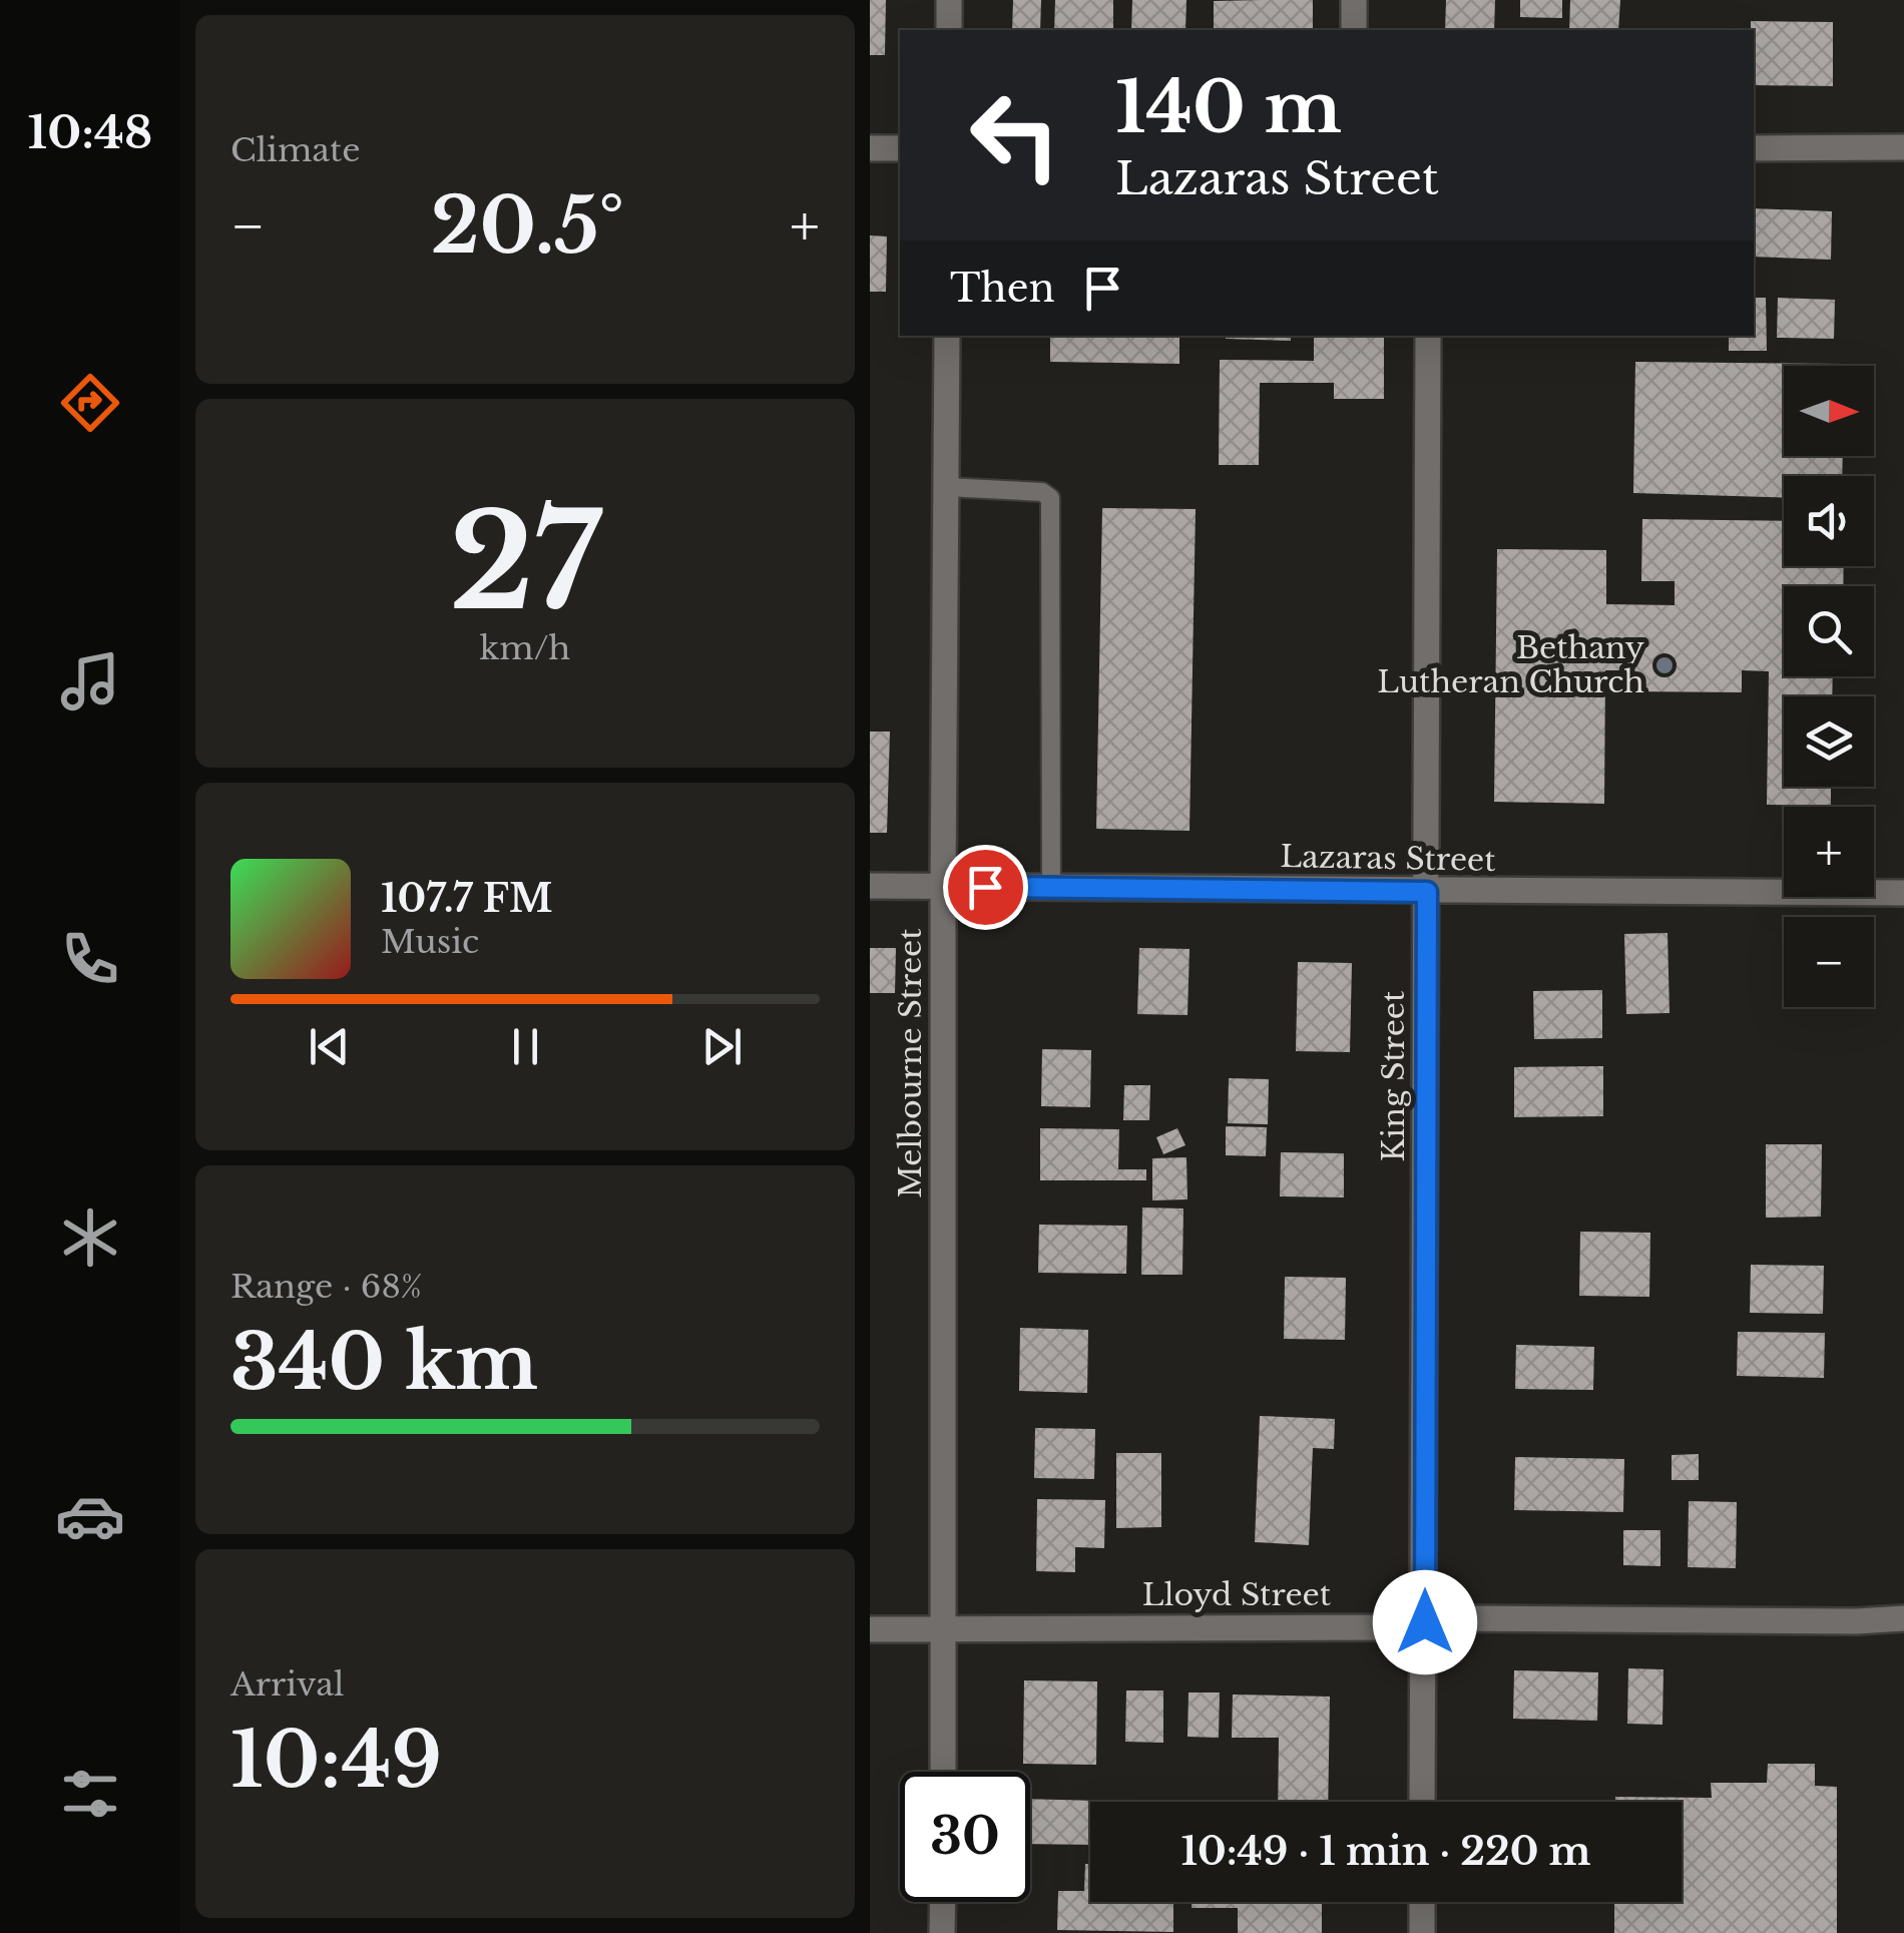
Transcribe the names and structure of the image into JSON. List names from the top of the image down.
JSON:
{
  "streets": {
    "street": [
      "Lazaras Street",
      "Melbourne Street",
      "King Street",
      "Lloyd Street"
    ]
  },
  "crossings": [
    ["Lazaras Street", "Melbourne Street"],
    ["Lazaras Street", "King Street"],
    ["Melbourne Street", "Lloyd Street"],
    ["King Street", "Lloyd Street"]
  ],
  "places": ["Bethany Lutheran Church"],
  "north": "right",
  "page": {
    "tabs": "10:48",
    "tile": [
      "Climate",
      ["27", "km/h"],
      ["Range · 68%", "340 km"],
      ["Arrival", "10:49"]
    ],
    "turn": ["140 m", "Lazaras Street"],
    "heat": ["−", "20.5°", "+"],
    "then": "Then",
    "map_buttons": ["+", "−"],
    "song": ["107.7 FM", "Music"],
    "limit": "30",
    "trip": "10:49 · 1 min · 220 m"
  }
}
